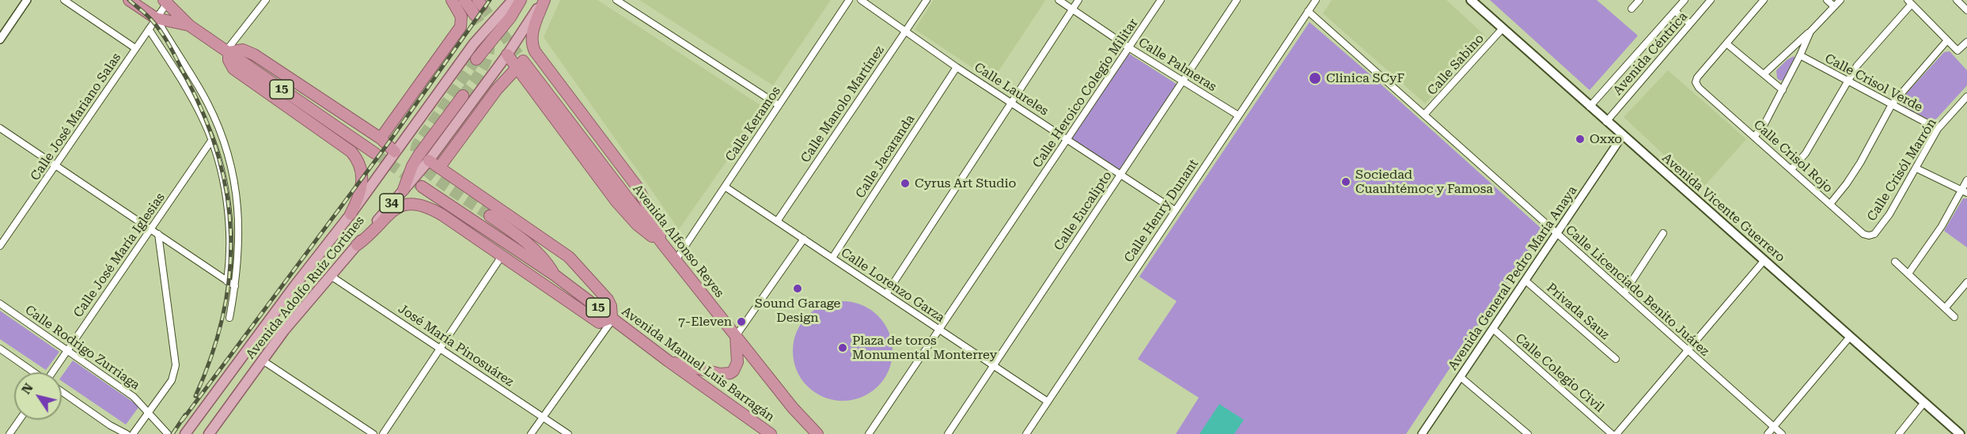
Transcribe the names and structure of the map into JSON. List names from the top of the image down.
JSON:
{
  "streets": {
    "highway": ["15", "Avenida Alfonso Reyes", "Avenida Manuel Luis Barragán"],
    "main road": ["34", "Avenida Vicente Guerrero", "Avenida Adolfo Ruíz Cortines"],
    "street": [
      "Avenida Céntrica",
      "Calle Palmeras",
      "Calle Sabino",
      "Calle Crisol Verde",
      "Calle Laureles",
      "Calle Heroico Colegio Militar",
      "Calle Manolo Martínez",
      "Calle José Mariano Salas",
      "Calle Keramos",
      "Calle Jacaranda",
      "Calle Crisol Rojo",
      "Calle Crisól Marrón",
      "Calle Eucalipto",
      "Calle Henry Dunant",
      "Calle José María Iglesias",
      "Avenida General Pedro María Anaya",
      "Calle Lorenzo Garza",
      "Calle Licenciado Benito Juárez",
      "Privada Sauz",
      "José María Pinosuárez",
      "Calle Rodrigo Zurriaga",
      "Calle Colegio Civil"
    ]
  },
  "crossings": [
    ["Avenida Céntrica", "Avenida Vicente Guerrero"],
    ["Calle Palmeras", "Calle Heroico Colegio Militar"],
    ["Calle Palmeras", "Calle Eucalipto"],
    ["Calle Palmeras", "Calle Henry Dunant"],
    ["Calle Sabino", "Avenida Vicente Guerrero"],
    ["Calle Sabino", "Calle Licenciado Benito Juárez"],
    ["Calle Crisol Verde", "Calle Crisól Marrón"],
    ["15", "Calle José Mariano Salas"],
    ["Calle Laureles", "Calle Heroico Colegio Militar"],
    ["Calle Laureles", "Calle Manolo Martínez"],
    ["Calle Laureles", "Calle Jacaranda"],
    ["Calle Laureles", "Calle Eucalipto"],
    ["Calle Laureles", "Calle Henry Dunant"],
    ["Calle Heroico Colegio Militar", "Calle Lorenzo Garza"],
    ["Calle Manolo Martínez", "Calle Lorenzo Garza"],
    ["Calle Keramos", "Avenida Alfonso Reyes"],
    ["Calle Keramos", "Calle Lorenzo Garza"],
    ["Calle Jacaranda", "Calle Lorenzo Garza"],
    ["Calle Crisol Rojo", "Calle Crisól Marrón"],
    ["Avenida Vicente Guerrero", "Avenida General Pedro María Anaya"],
    ["Calle Eucalipto", "Calle Lorenzo Garza"],
    ["Calle Henry Dunant", "Calle Lorenzo Garza"],
    ["Calle Henry Dunant", "Calle Licenciado Benito Juárez"],
    ["Calle José María Iglesias", "Calle Rodrigo Zurriaga"],
    ["Avenida General Pedro María Anaya", "Calle Licenciado Benito Juárez"],
    ["Avenida General Pedro María Anaya", "Privada Sauz"],
    ["Avenida General Pedro María Anaya", "Calle Colegio Civil"],
    ["Avenida Adolfo Ruíz Cortines", "José María Pinosuárez"]
  ],
  "places": [
    "Clinica SCyF",
    "Oxxo",
    "Sociedad Cuauhtémoc y Famosa",
    "Cyrus Art Studio",
    "Sound Garage Design",
    "7-Eleven",
    "Plaza de toros Monumental Monterrey"
  ],
  "north": "top left"
}
